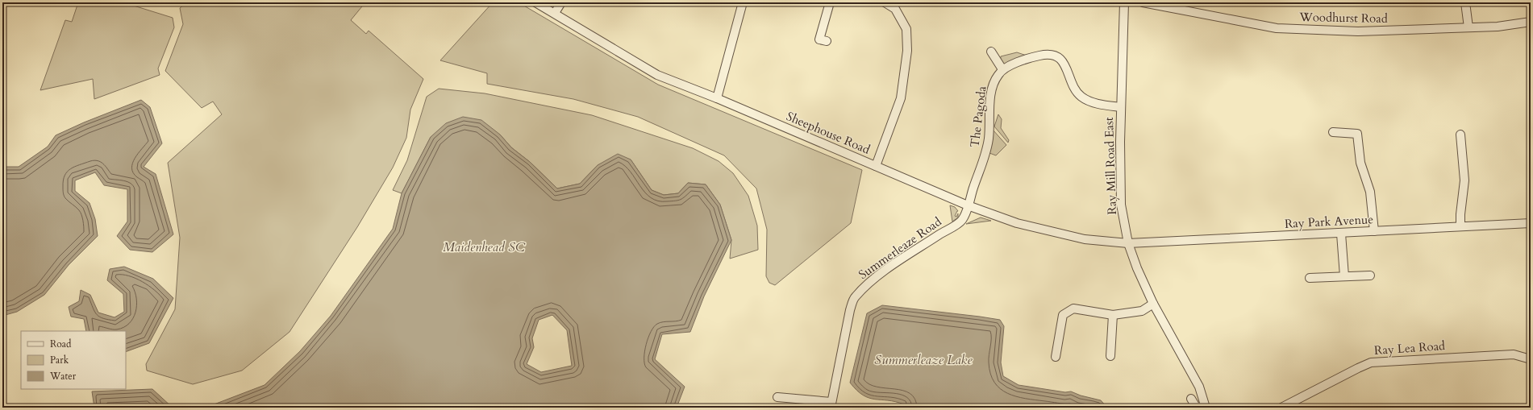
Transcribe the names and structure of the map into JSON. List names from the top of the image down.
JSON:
{
  "streets": {
    "street": [
      "Woodhurst Road",
      "The Pagoda",
      "Sheephouse Road",
      "Ray Mill Road East",
      "Ray Park Avenue",
      "Summerleaze Road",
      "Ray Lea Road"
    ]
  },
  "crossings": [
    ["The Pagoda", "Sheephouse Road"],
    ["The Pagoda", "Summerleaze Road"],
    ["Sheephouse Road", "Ray Mill Road East"],
    ["Sheephouse Road", "Ray Park Avenue"],
    ["Sheephouse Road", "Summerleaze Road"],
    ["Ray Mill Road East", "Ray Park Avenue"]
  ],
  "water": ["Maidenhead SC", "Summerleaze Lake"],
  "legend": ["Road", "Park", "Water"]
}
